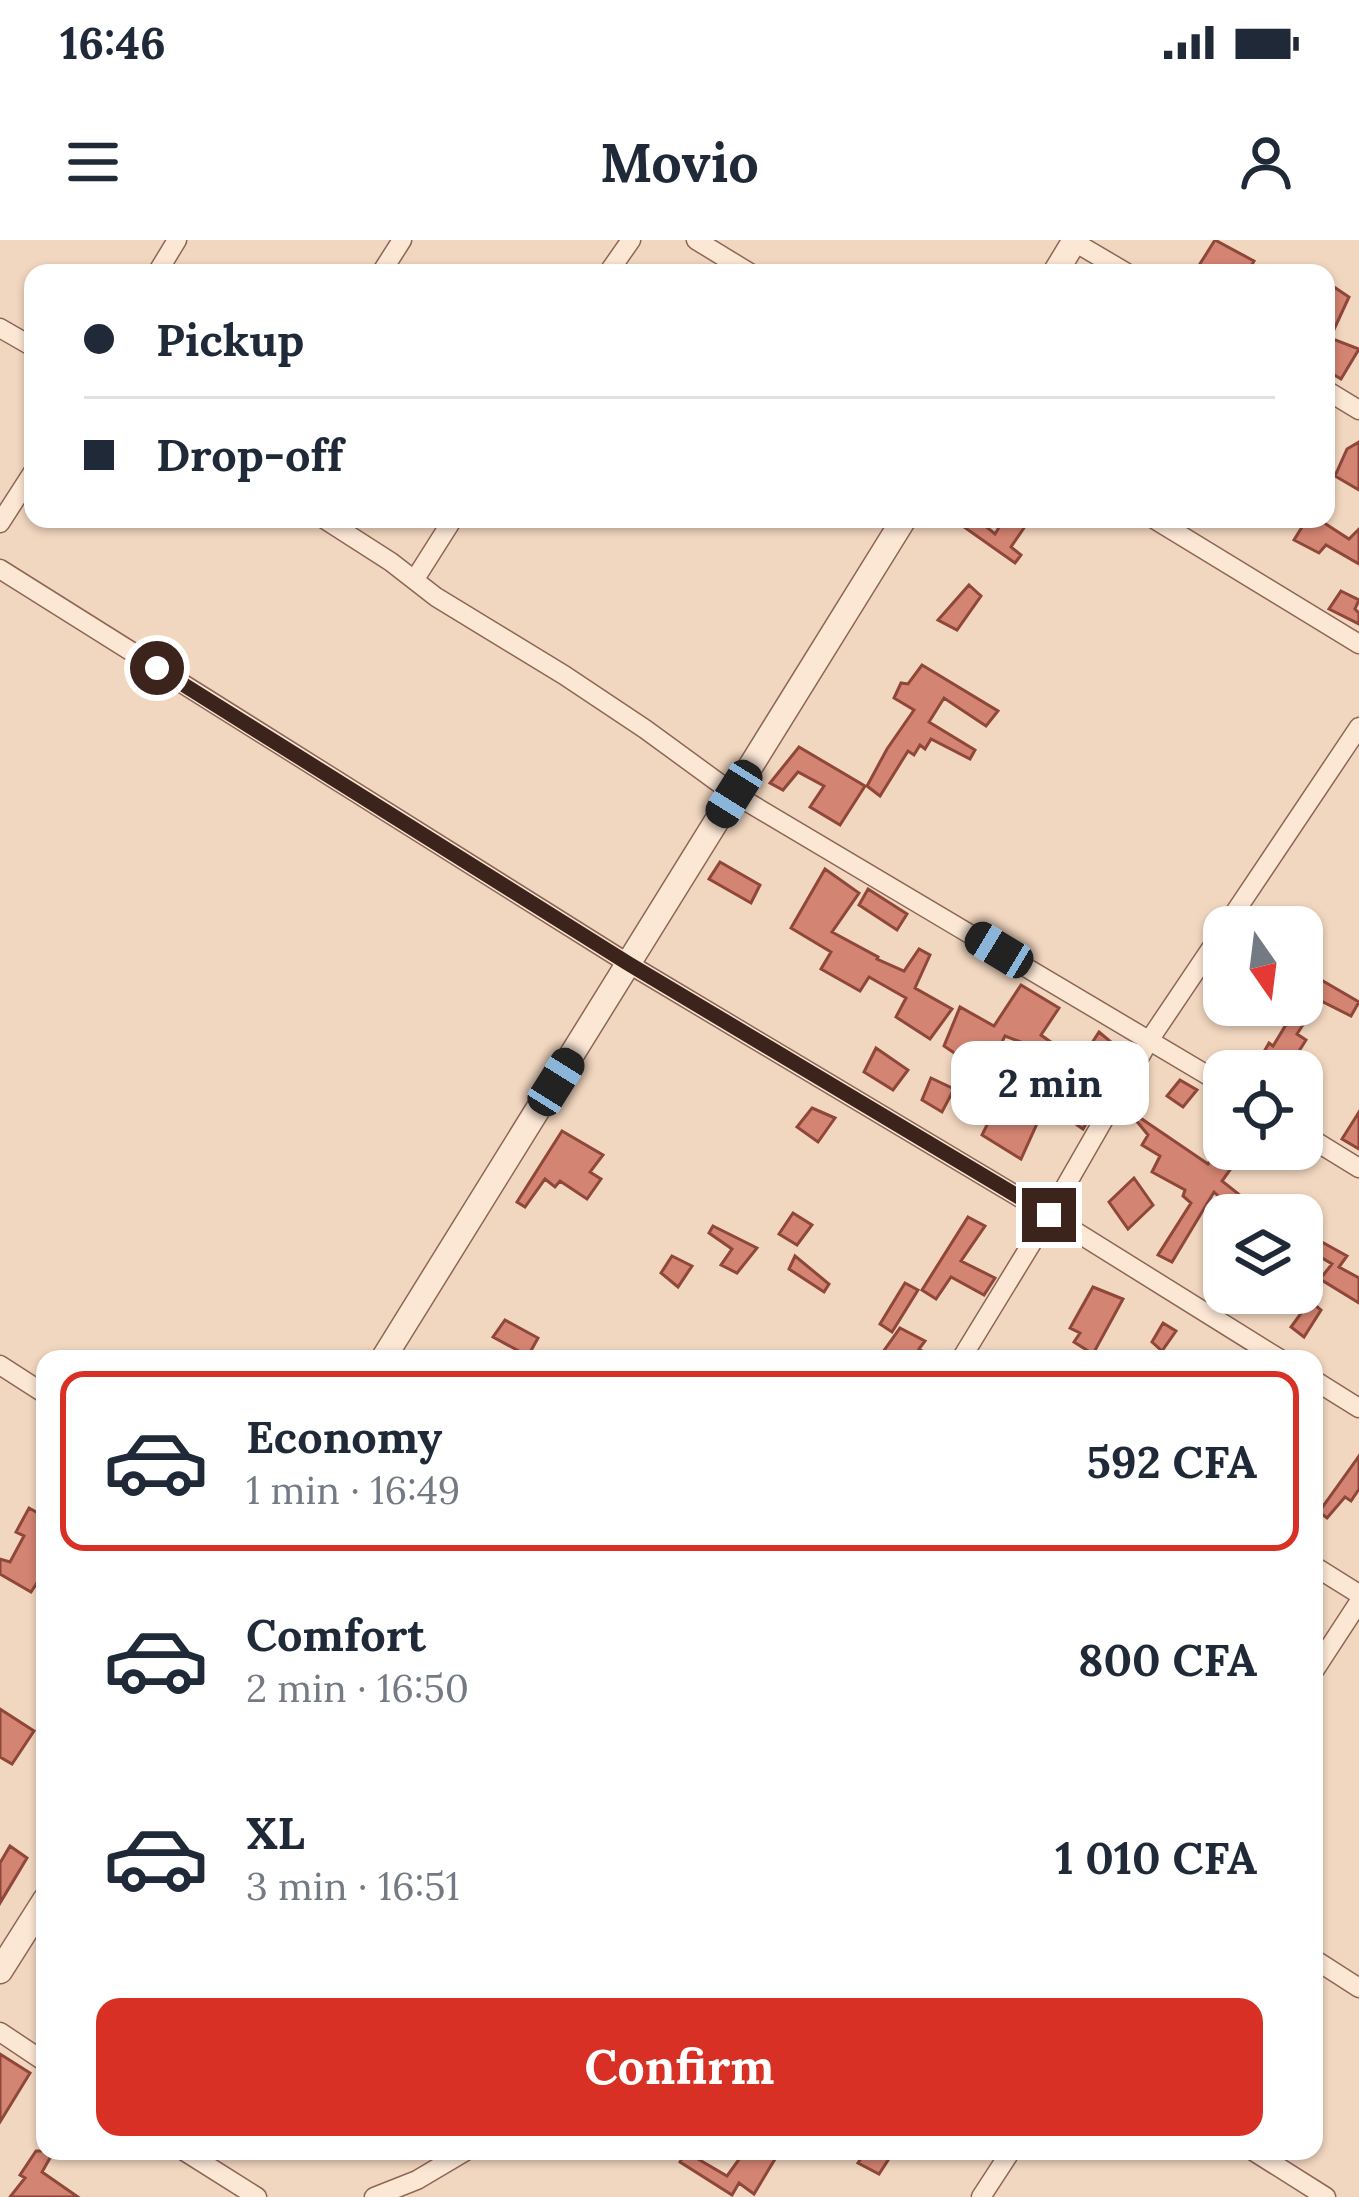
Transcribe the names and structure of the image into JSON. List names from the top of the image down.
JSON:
{
  "north": "bottom",
  "page": {
    "status": "16:46",
    "header": "Movio",
    "banner": ["Pickup", "Drop-off"],
    "bubble": "2 min",
    "list": [
      {
        "name": "Economy",
        "note": "1 min · 16:49",
        "value": "592 CFA"
      },
      {
        "name": "Comfort",
        "note": "2 min · 16:50",
        "value": "800 CFA"
      },
      {
        "name": "XL",
        "note": "3 min · 16:51",
        "value": "1 010 CFA"
      }
    ],
    "buttons": "Confirm"
  }
}
